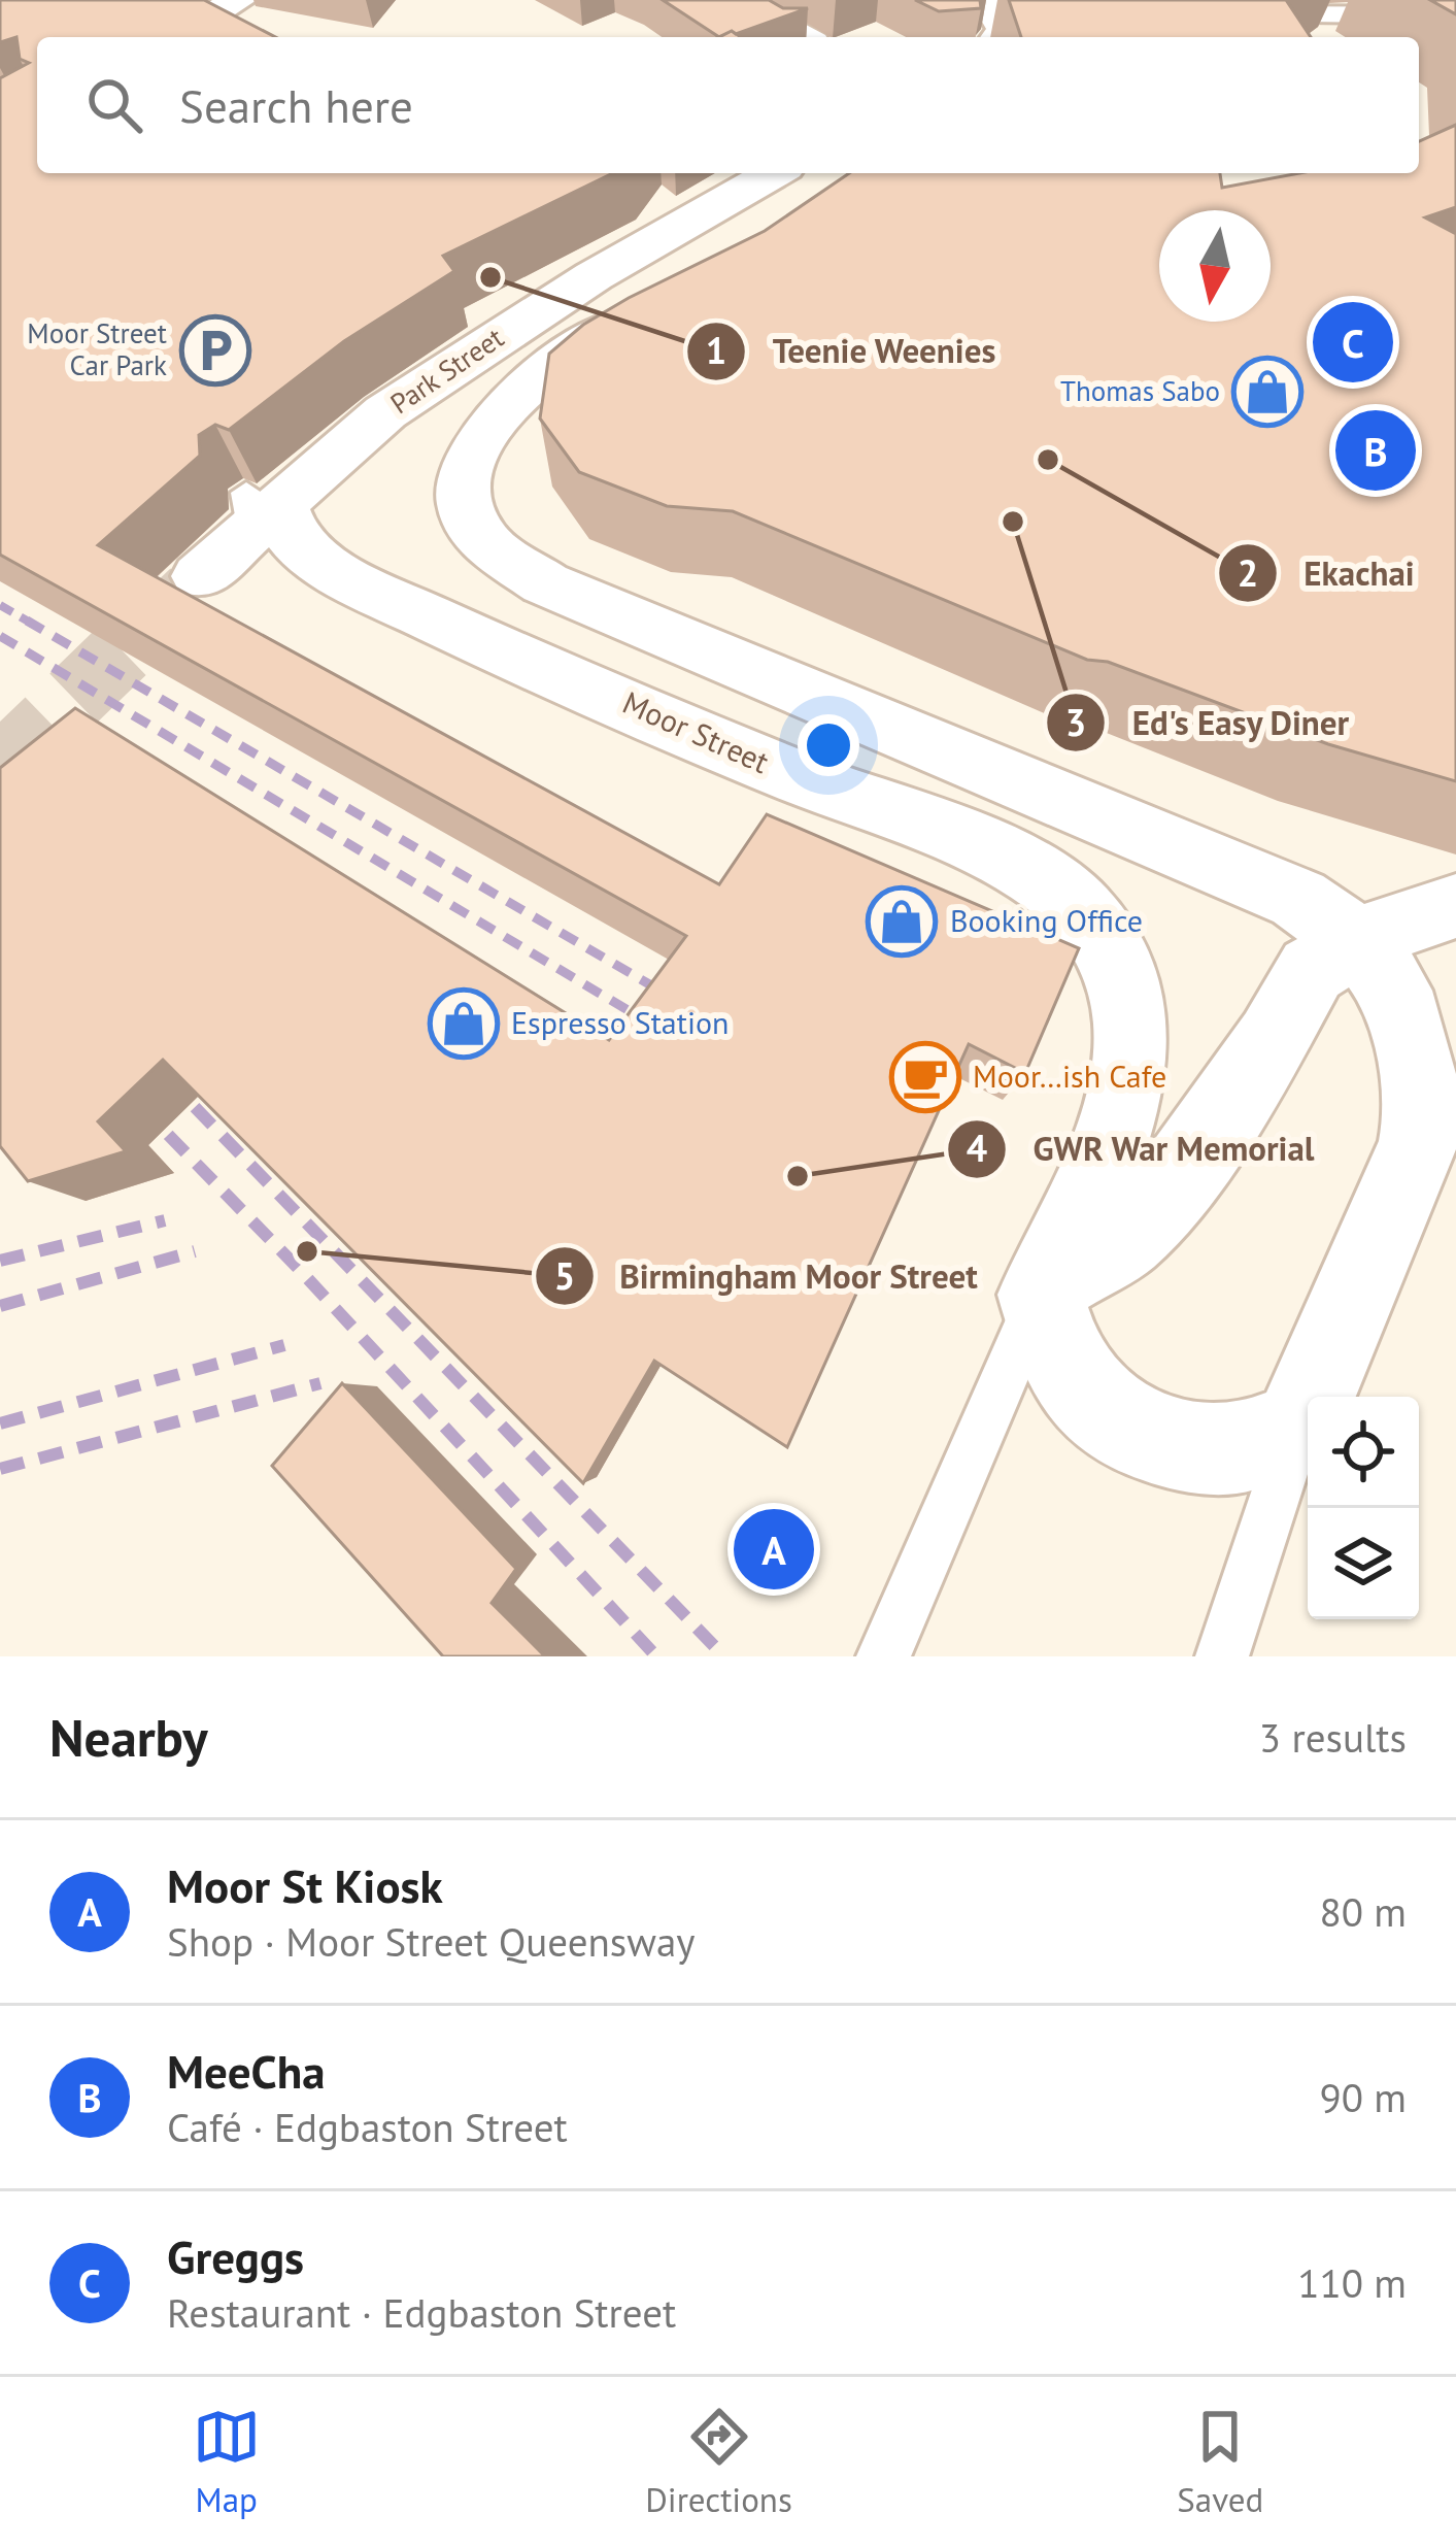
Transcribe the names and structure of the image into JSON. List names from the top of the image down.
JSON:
{
  "streets": {
    "street": ["Park Street", "Moor Street"]
  },
  "crossings": [
    ["Park Street", "Moor Street"]
  ],
  "places": {
    "other": [
      "Teenie Weenies",
      "Ekachai",
      "Ed's Easy Diner",
      "GWR War Memorial",
      "Birmingham Moor Street"
    ],
    "parking": ["Moor Street Car Park"],
    "shop": ["Thomas Sabo", "Booking Office", "Espresso Station"],
    "cafe": ["Moor…ish Cafe"]
  },
  "north": "bottom",
  "page": {
    "search": "Search here",
    "pins": ["C", "B", "A"],
    "heading": ["Nearby", "3 results"],
    "list": [
      {
        "mark": "A",
        "name": "Moor St Kiosk",
        "note": "Shop · Moor Street Queensway",
        "value": "80 m"
      },
      {
        "mark": "B",
        "name": "MeeCha",
        "note": "Café · Edgbaston Street",
        "value": "90 m"
      },
      {
        "mark": "C",
        "name": "Greggs",
        "note": "Restaurant · Edgbaston Street",
        "value": "110 m"
      }
    ],
    "nav": ["Map", "Directions", "Saved"]
  }
}
